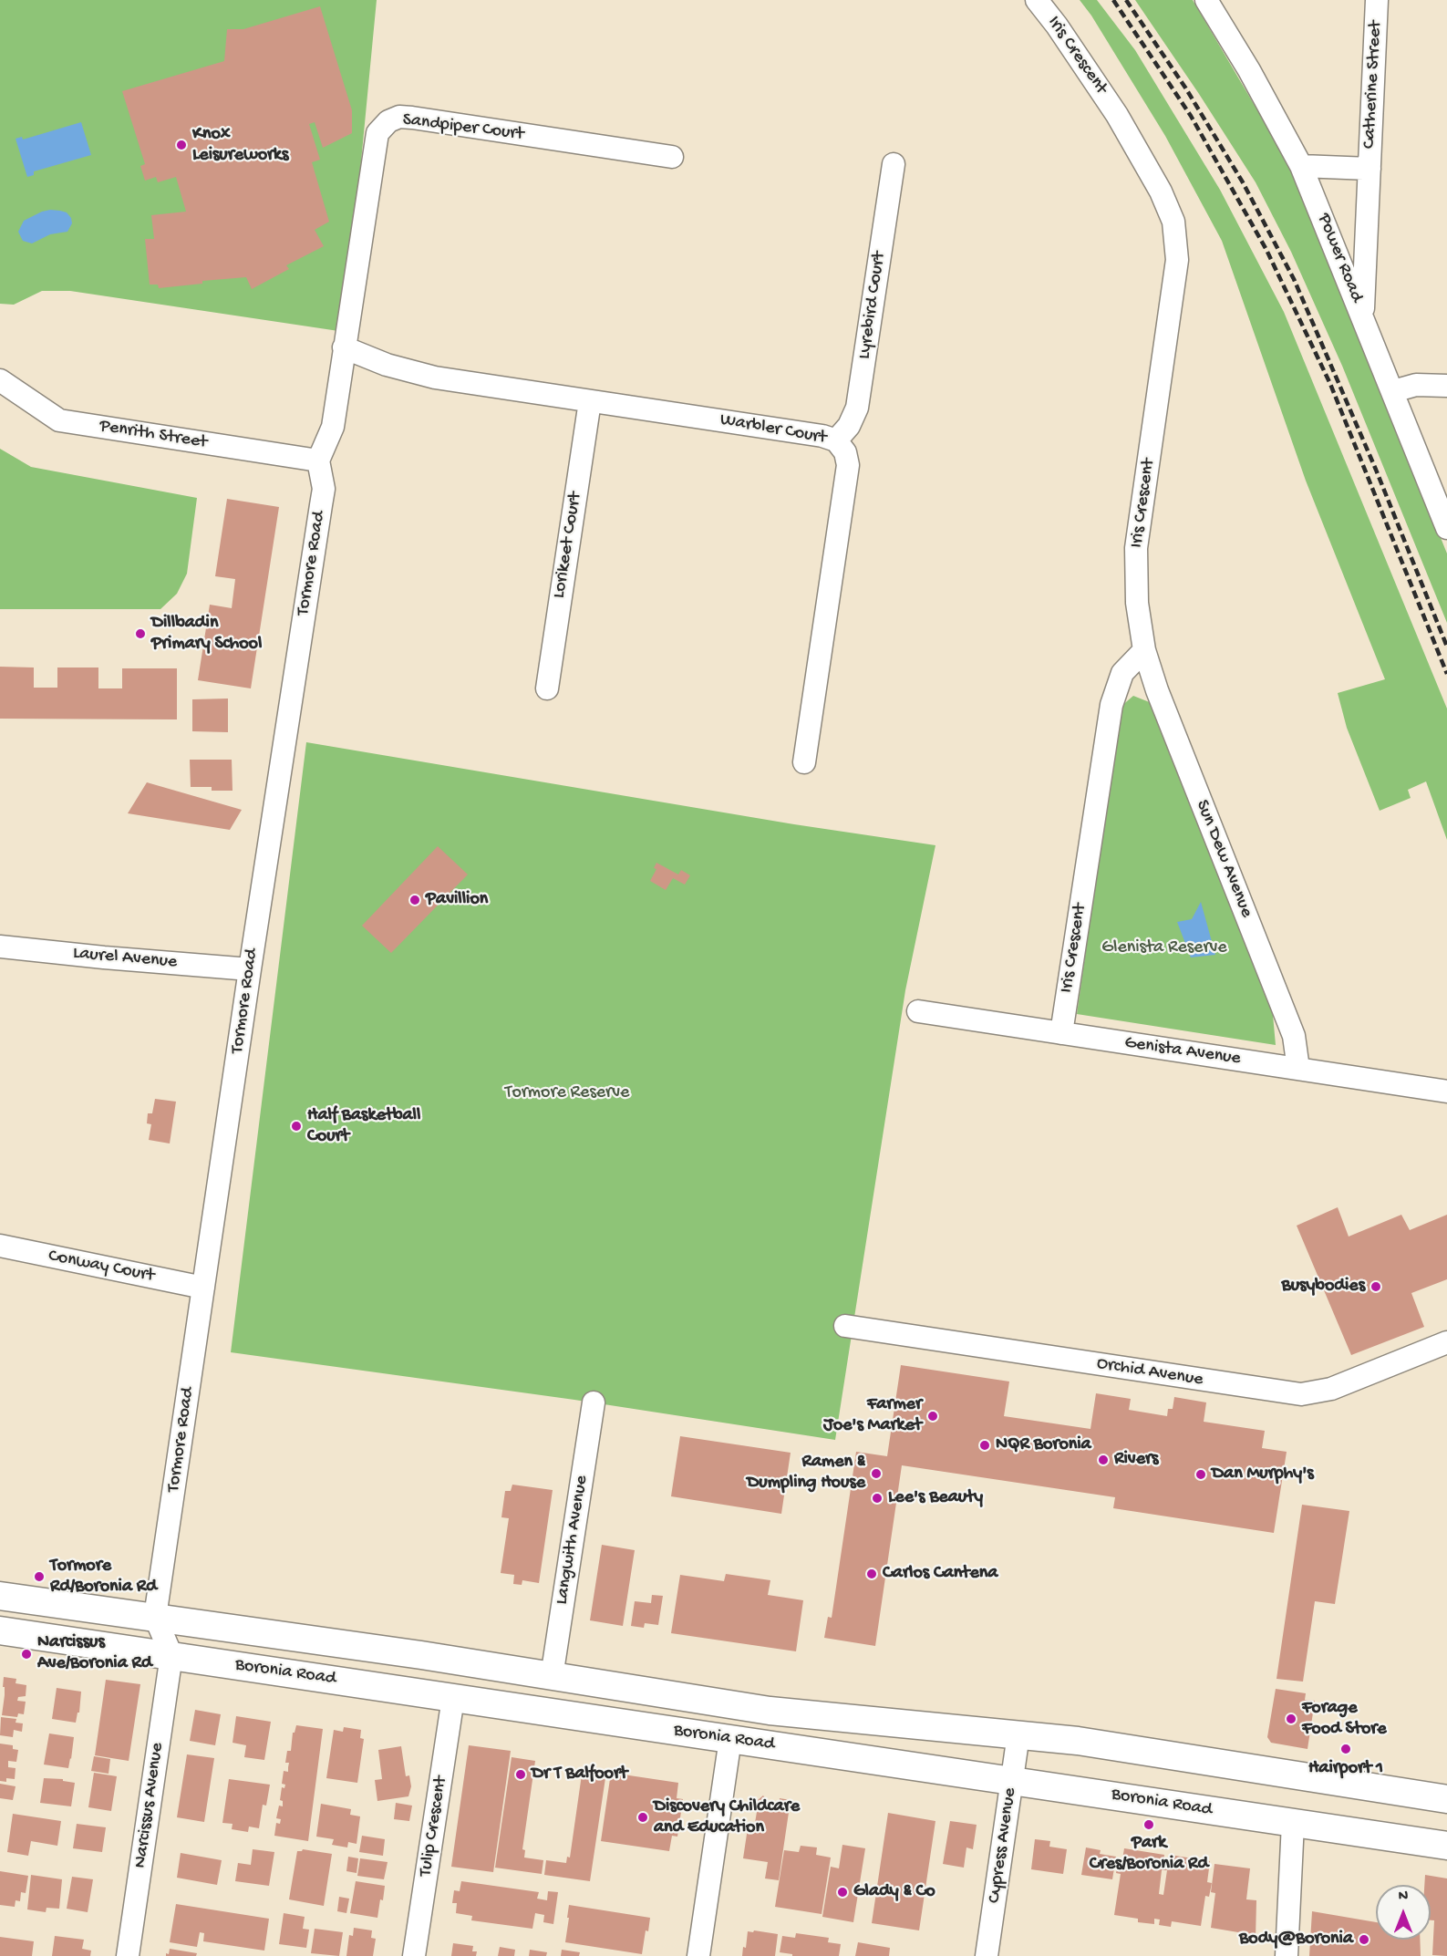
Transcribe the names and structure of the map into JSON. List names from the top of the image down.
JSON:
{
  "streets": {
    "main road": ["Boronia Road"],
    "street": [
      "Iris Crescent",
      "Catherine Street",
      "Sandpiper Court",
      "Power Road",
      "Lyrebird Court",
      "Warbler Court",
      "Penrith Street",
      "Lorikeet Court",
      "Tormore Road",
      "Sun Dew Avenue",
      "Laurel Avenue",
      "Genista Avenue",
      "Conway Court",
      "Orchid Avenue",
      "Langwith Avenue",
      "Narcissus Avenue",
      "Tulip Crescent",
      "Cypress Avenue"
    ]
  },
  "crossings": [
    ["Iris Crescent", "Sun Dew Avenue"],
    ["Iris Crescent", "Genista Avenue"],
    ["Catherine Street", "Power Road"],
    ["Sandpiper Court", "Warbler Court"],
    ["Lyrebird Court", "Warbler Court"],
    ["Warbler Court", "Lorikeet Court"],
    ["Penrith Street", "Tormore Road"],
    ["Tormore Road", "Laurel Avenue"],
    ["Tormore Road", "Conway Court"],
    ["Tormore Road", "Boronia Road"],
    ["Sun Dew Avenue", "Genista Avenue"],
    ["Langwith Avenue", "Boronia Road"],
    ["Boronia Road", "Narcissus Avenue"],
    ["Boronia Road", "Tulip Crescent"],
    ["Boronia Road", "Cypress Avenue"]
  ],
  "parks": ["Glenista Reserve", "Tormore Reserve"],
  "places": [
    "Knox Leisureworks",
    "Dillbadin Primary School",
    "Pavillion",
    "Half Basketball Court",
    "Busybodies",
    "Farmer Joe's Market",
    "NQR Boronia",
    "Rivers",
    "Ramen & Dumpling House",
    "Dan Murphy's",
    "Lee's Beauty",
    "Carlos Cantena",
    "Tormore Rd/Boronia Rd",
    "Narcissus Ave/Boronia Rd",
    "Forage Food Store",
    "Hairport 1",
    "Dr T Balfoort",
    "Discovery Childcare and Education",
    "Park Cres/Boronia Rd",
    "Glady & Co",
    "Body@Boronia"
  ],
  "north": "top"
}
